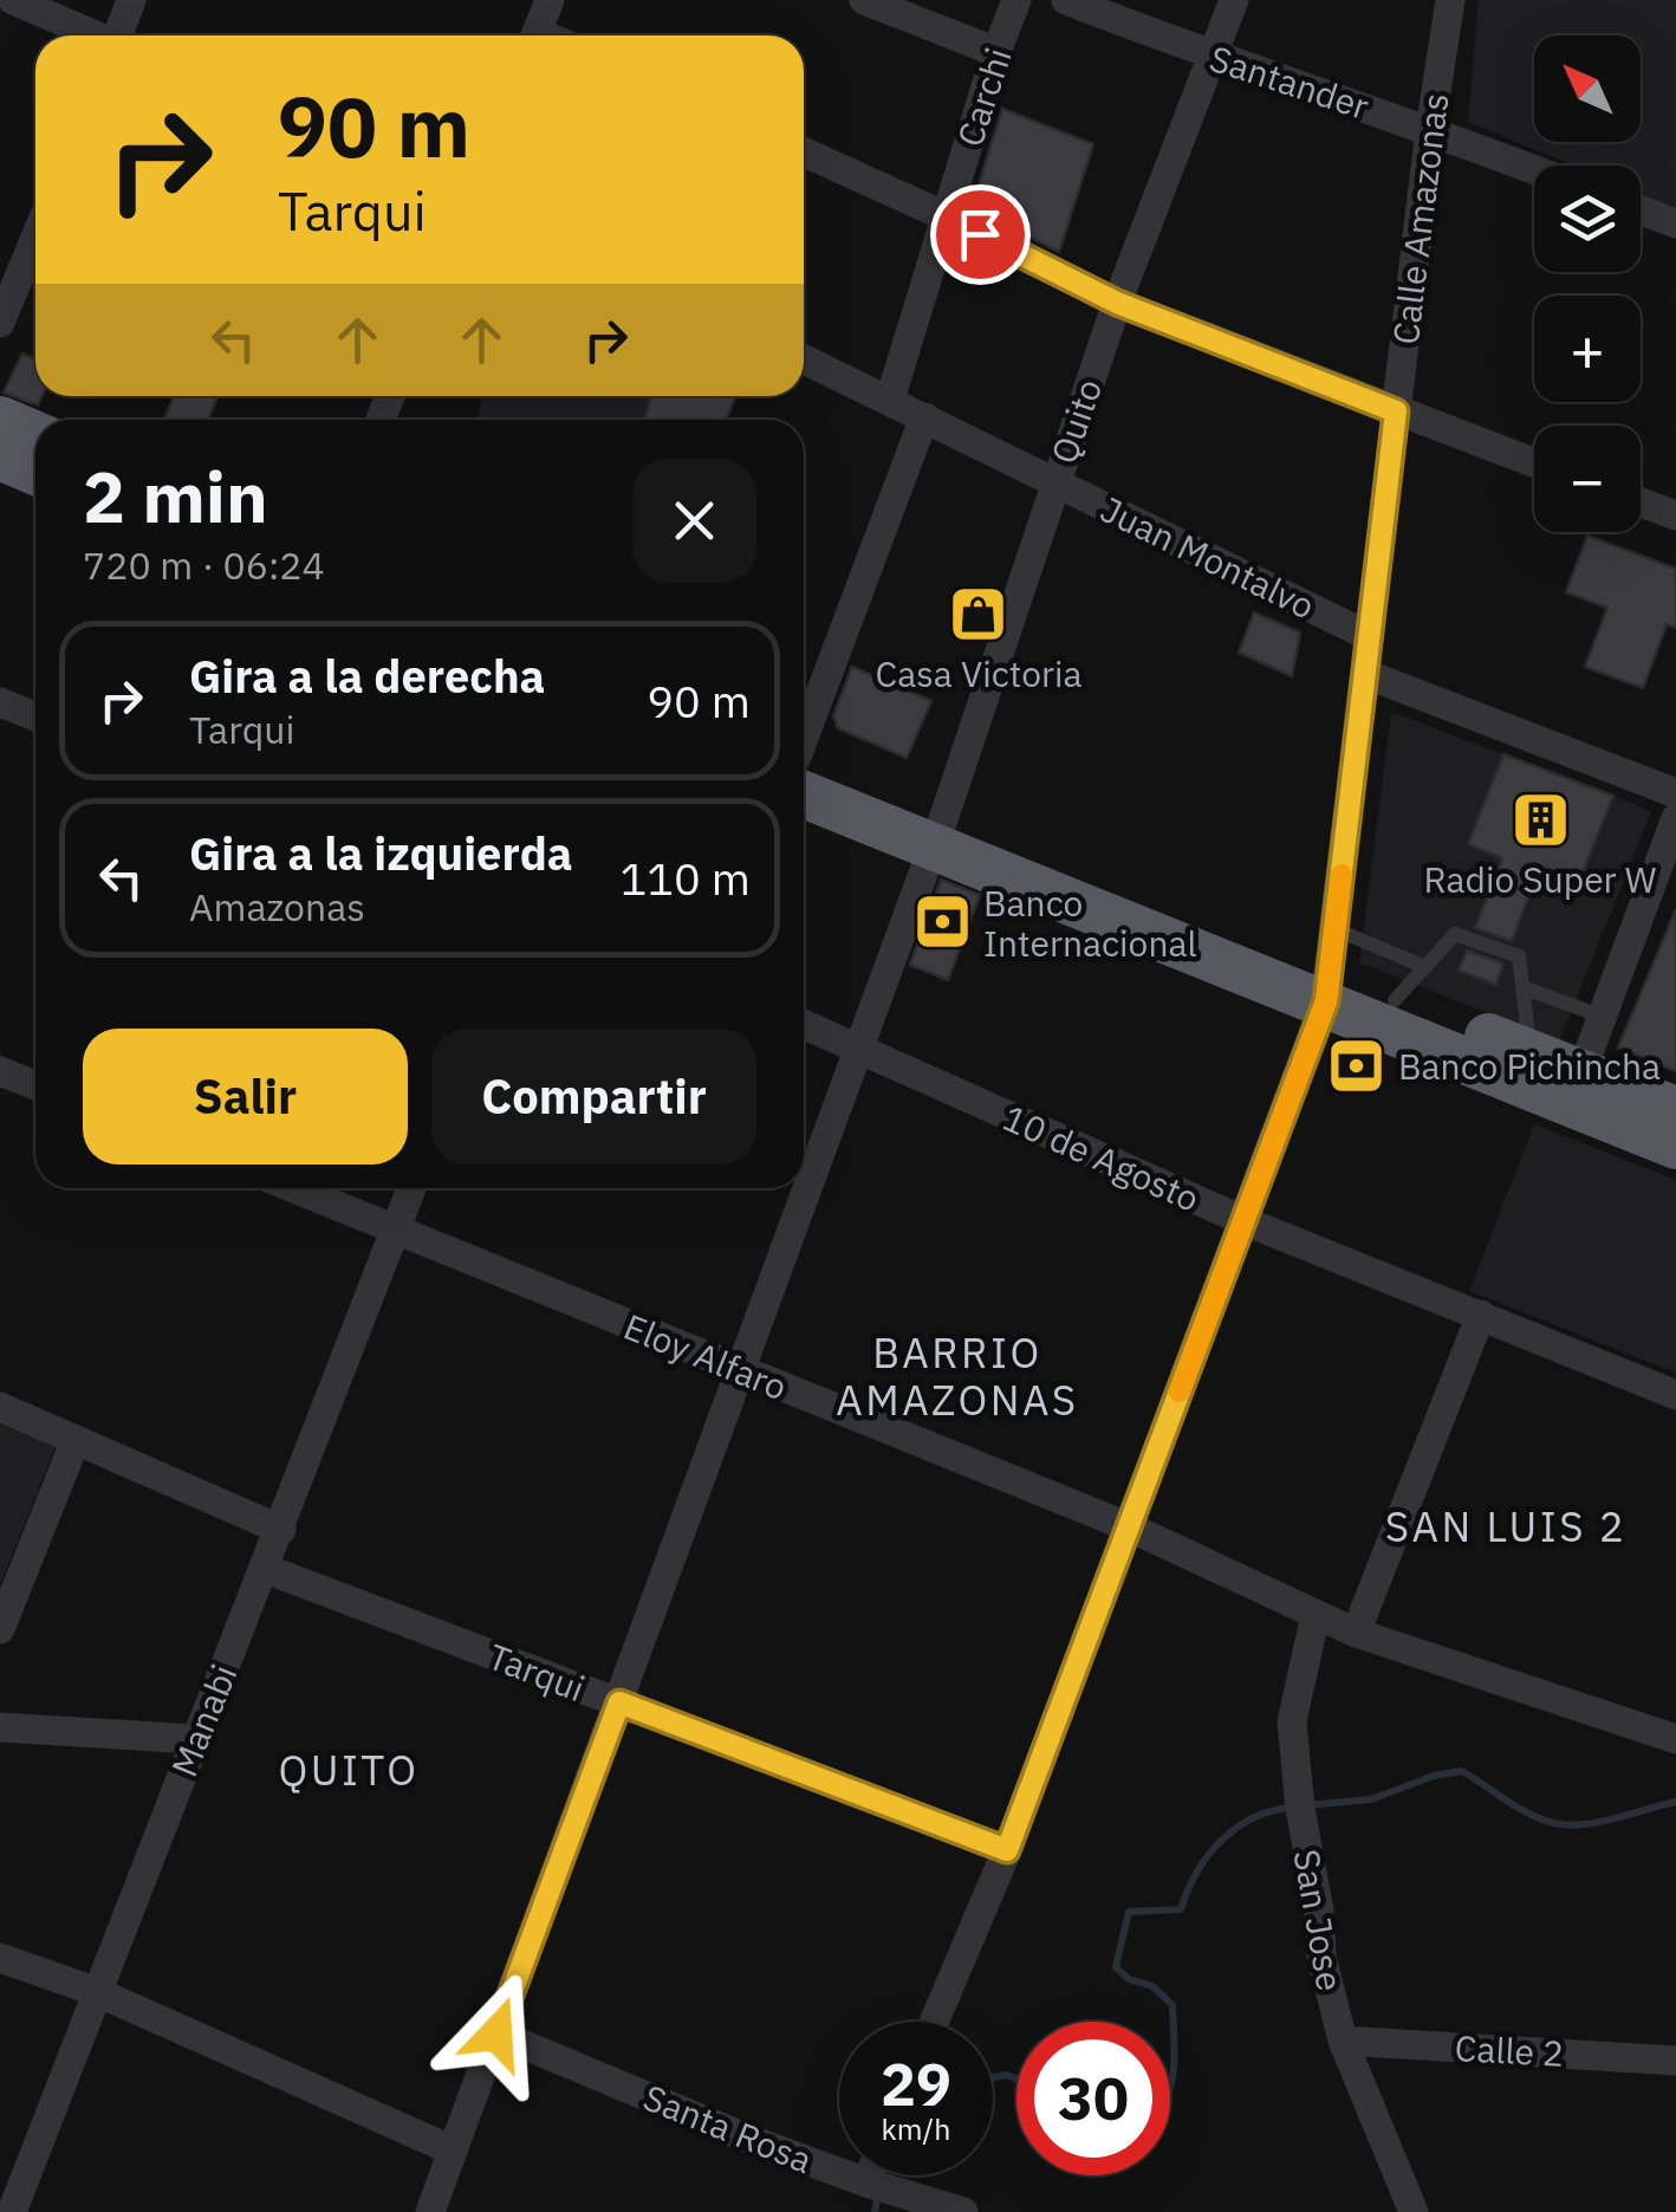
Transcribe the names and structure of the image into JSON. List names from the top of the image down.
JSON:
{
  "streets": {
    "street": [
      "Santander",
      "Carchi",
      "Calle Amazonas",
      "Quito",
      "Juan Montalvo",
      "10 de Agosto",
      "Eloy Alfaro",
      "Tarqui",
      "Manabi",
      "San Jose",
      "Calle 2",
      "Santa Rosa"
    ]
  },
  "crossings": [
    ["Santander", "Calle Amazonas"],
    ["Santander", "Quito"],
    ["Carchi", "Juan Montalvo"],
    ["Calle Amazonas", "Juan Montalvo"],
    ["Calle Amazonas", "10 de Agosto"],
    ["Calle Amazonas", "Eloy Alfaro"],
    ["Calle Amazonas", "Tarqui"],
    ["Quito", "Juan Montalvo"],
    ["Quito", "10 de Agosto"],
    ["Quito", "Eloy Alfaro"],
    ["Quito", "Tarqui"],
    ["Quito", "Santa Rosa"],
    ["Eloy Alfaro", "Manabi"],
    ["Eloy Alfaro", "San Jose"],
    ["Tarqui", "Manabi"],
    ["San Jose", "Calle 2"]
  ],
  "districts": ["BARRIO AMAZONAS", "SAN LUIS 2", "QUITO"],
  "places": {
    "shop": ["Casa Victoria"],
    "building": ["Radio Super W"],
    "bank": ["Banco Internacional", "Banco Pichincha"]
  },
  "north": "top left",
  "page": {
    "map_buttons": ["+", "−"],
    "turn": ["90 m", "Tarqui"],
    "heading": ["2 min", "720 m · 06:24"],
    "list": [
      {
        "name": "Gira a la derecha",
        "note": "Tarqui",
        "value": "90 m"
      },
      {
        "name": "Gira a la izquierda",
        "note": "Amazonas",
        "value": "110 m"
      }
    ],
    "buttons": ["Salir", "Compartir"],
    "speed": "29 km/h",
    "limit": "30"
  }
}
